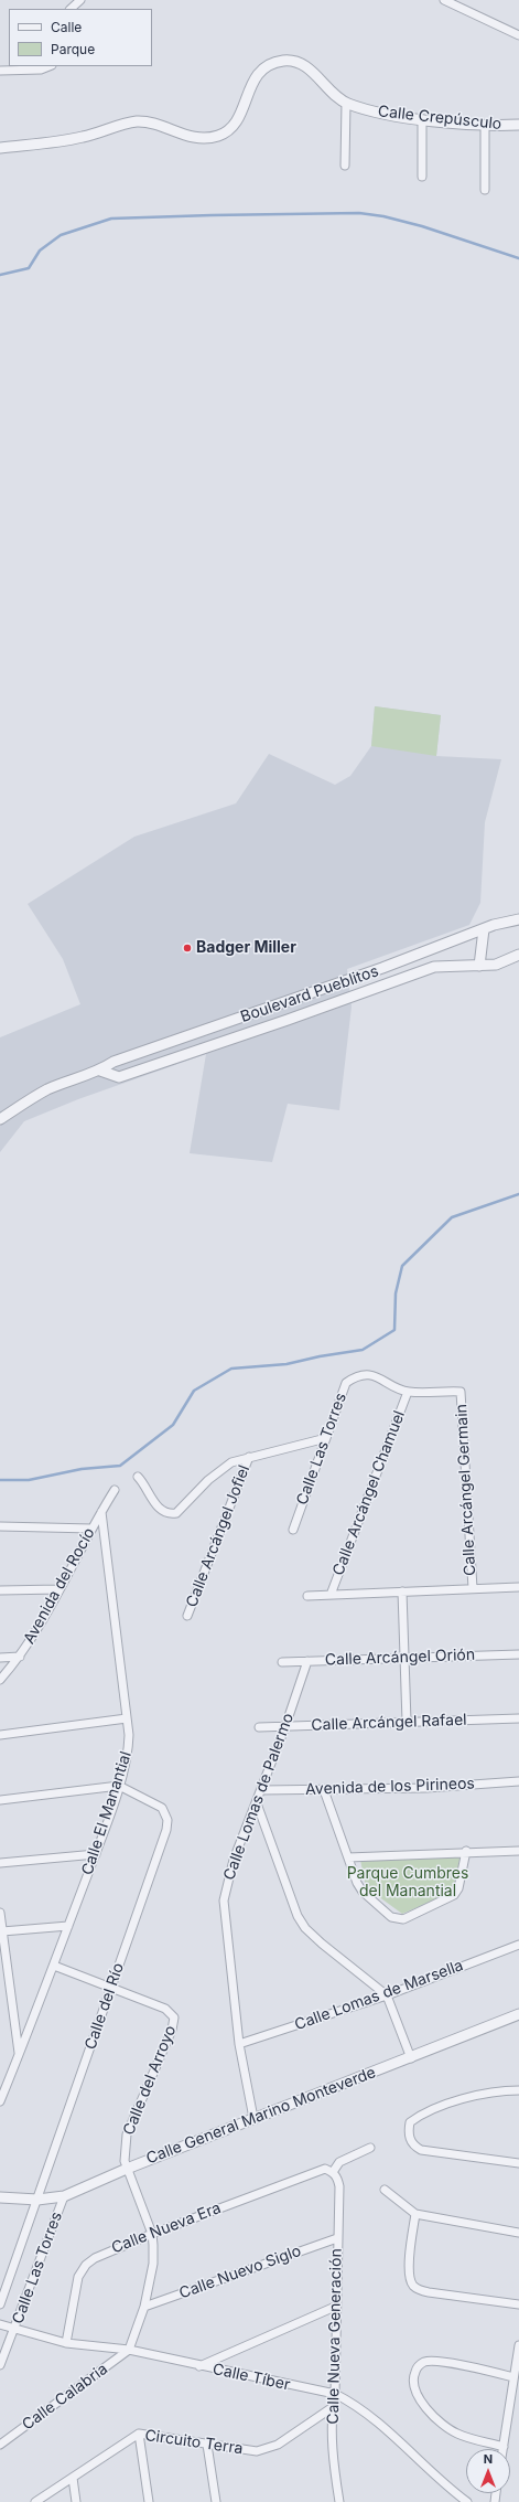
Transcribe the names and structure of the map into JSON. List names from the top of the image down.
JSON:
{
  "streets": {
    "street": [
      "Calle Crepúsculo",
      "Boulevard Pueblitos",
      "Calle Las Torres",
      "Calle Arcángel Germain",
      "Calle Arcángel Chamuel",
      "Calle Arcángel Jofiel",
      "Avenida del Rocío",
      "Calle Arcángel Orión",
      "Calle Arcángel Rafael",
      "Avenida de los Pirineos",
      "Calle Lomas de Palermo",
      "Calle El Manantial",
      "Calle Lomas de Marsella",
      "Calle del Río",
      "Calle del Arroyo",
      "Calle General Marino Monteverde",
      "Calle Nueva Era",
      "Calle Nuevo Siglo",
      "Calle Nueva Generación",
      "Calle Tíber",
      "Calle Calabria",
      "Circuito Terra"
    ]
  },
  "crossings": [
    ["Calle Las Torres", "Calle Arcángel Germain"],
    ["Calle Las Torres", "Calle Arcángel Chamuel"],
    ["Calle Las Torres", "Calle del Río"],
    ["Calle Las Torres", "Calle General Marino Monteverde"],
    ["Calle Las Torres", "Calle Tíber"],
    ["Avenida del Rocío", "Calle El Manantial"],
    ["Calle Arcángel Orión", "Calle Lomas de Palermo"],
    ["Calle Arcángel Rafael", "Calle Lomas de Palermo"],
    ["Avenida de los Pirineos", "Calle Lomas de Palermo"],
    ["Calle Lomas de Palermo", "Calle Lomas de Marsella"],
    ["Calle Lomas de Palermo", "Calle General Marino Monteverde"],
    ["Calle El Manantial", "Calle del Río"],
    ["Calle del Río", "Calle del Arroyo"],
    ["Calle del Río", "Calle General Marino Monteverde"],
    ["Calle del Arroyo", "Calle General Marino Monteverde"],
    ["Calle del Arroyo", "Calle Nueva Era"],
    ["Calle del Arroyo", "Calle Nuevo Siglo"],
    ["Calle del Arroyo", "Calle Tíber"],
    ["Calle del Arroyo", "Calle Calabria"],
    ["Calle Nueva Era", "Calle Nueva Generación"],
    ["Calle Nueva Era", "Calle Tíber"],
    ["Calle Nuevo Siglo", "Calle Nueva Generación"],
    ["Calle Nueva Generación", "Calle Tíber"],
    ["Calle Nueva Generación", "Circuito Terra"],
    ["Calle Tíber", "Calle Calabria"]
  ],
  "parks": ["Parque Cumbres del Manantial"],
  "places": ["Badger Miller"],
  "legend": ["Calle", "Parque"],
  "north": "top"
}
